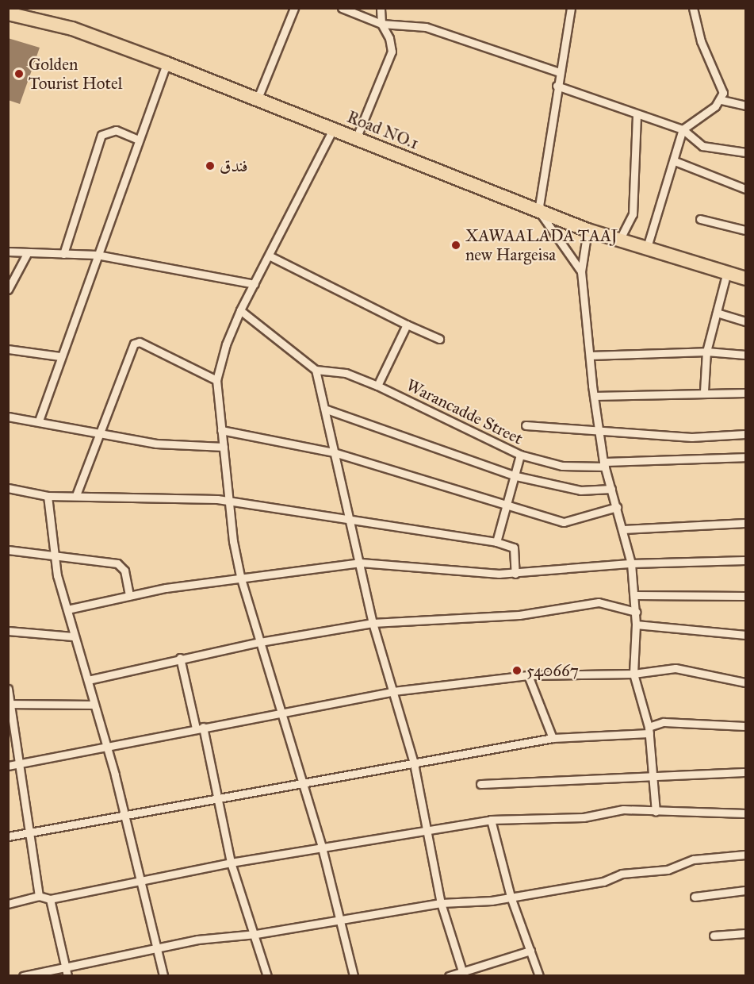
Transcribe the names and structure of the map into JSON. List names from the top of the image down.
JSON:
{
  "streets": {
    "highway": ["Road NO.1"],
    "street": ["Warancadde Street"]
  },
  "places": [
    "Golden Tourist Hotel",
    "فندق",
    "XAWAALADA TAAJ new Hargeisa",
    "540667"
  ]
}
